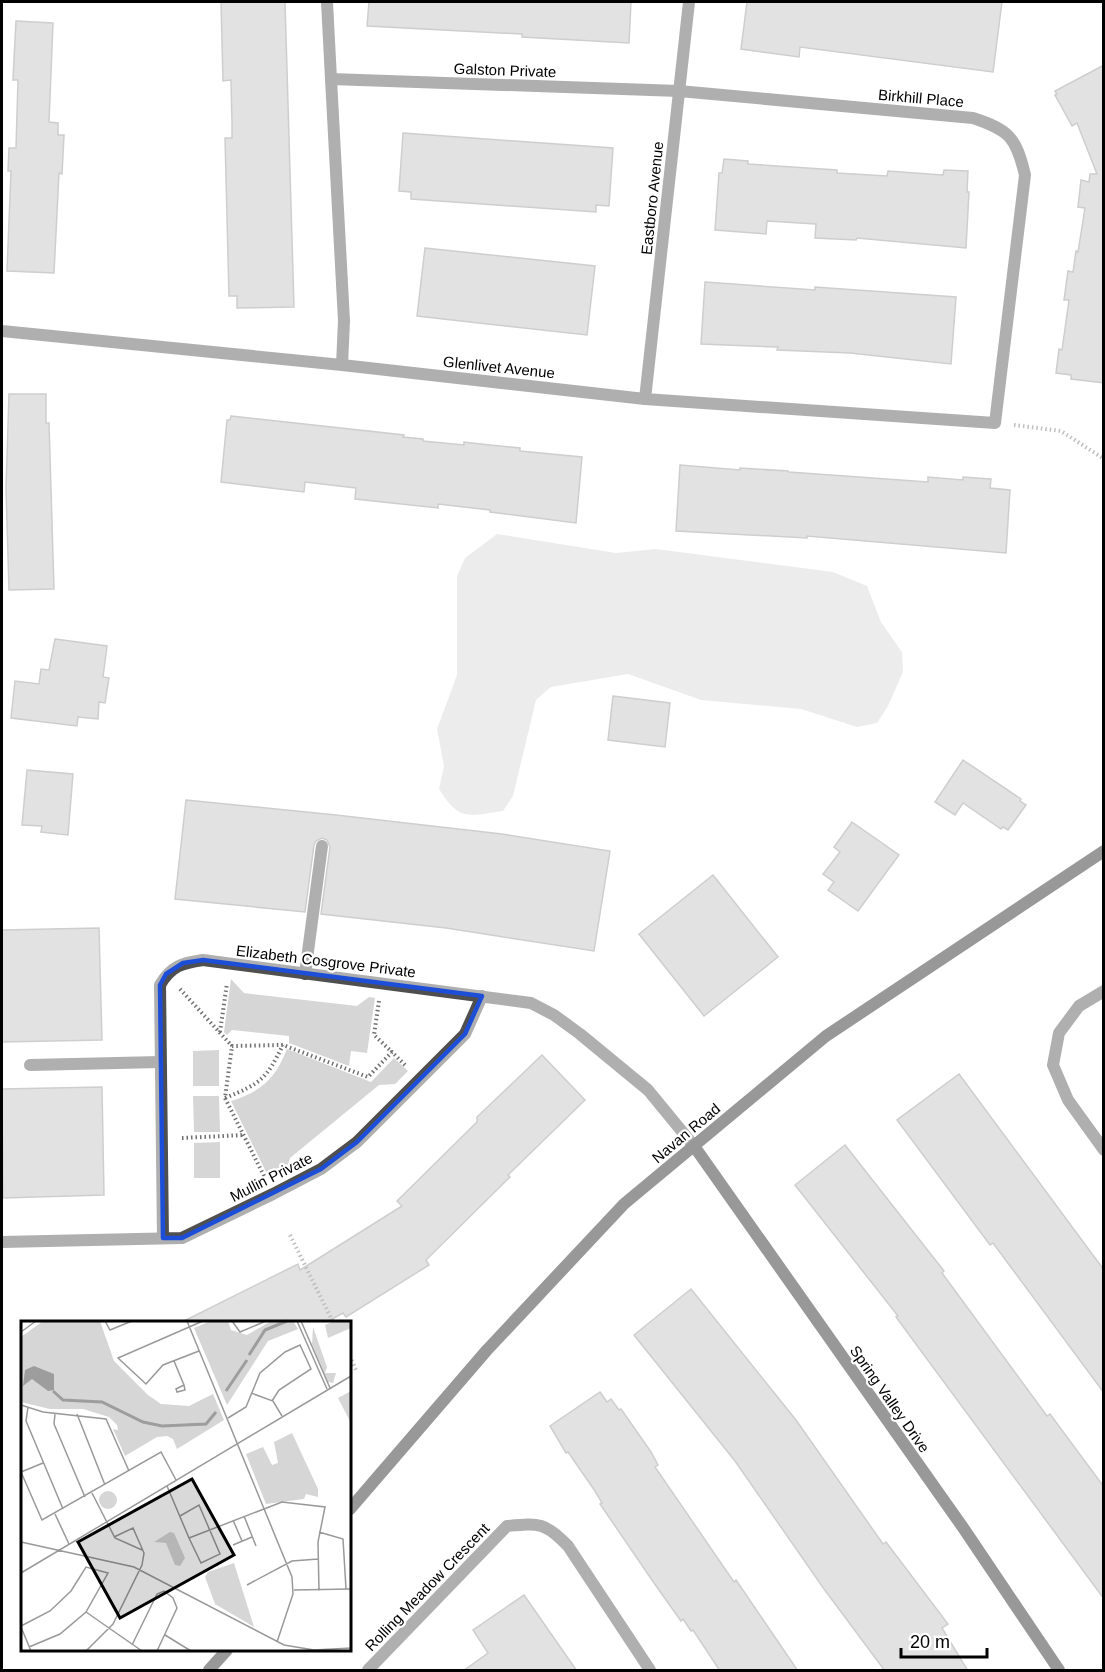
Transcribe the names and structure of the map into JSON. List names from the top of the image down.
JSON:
{
  "streets": {
    "main road": ["Navan Road", "Spring Valley Drive"],
    "street": [
      "Galston Private",
      "Birkhill Place",
      "Eastboro Avenue",
      "Glenlivet Avenue",
      "Elizabeth Cosgrove Private",
      "Mullin Private",
      "Rolling Meadow Crescent"
    ]
  },
  "crossings": [
    ["Galston Private", "Birkhill Place"],
    ["Galston Private", "Eastboro Avenue"],
    ["Birkhill Place", "Eastboro Avenue"],
    ["Birkhill Place", "Glenlivet Avenue"],
    ["Eastboro Avenue", "Glenlivet Avenue"],
    ["Elizabeth Cosgrove Private", "Navan Road"],
    ["Elizabeth Cosgrove Private", "Mullin Private"],
    ["Elizabeth Cosgrove Private", "Spring Valley Drive"],
    ["Navan Road", "Spring Valley Drive"]
  ],
  "scale_bar": "20 m"
}
